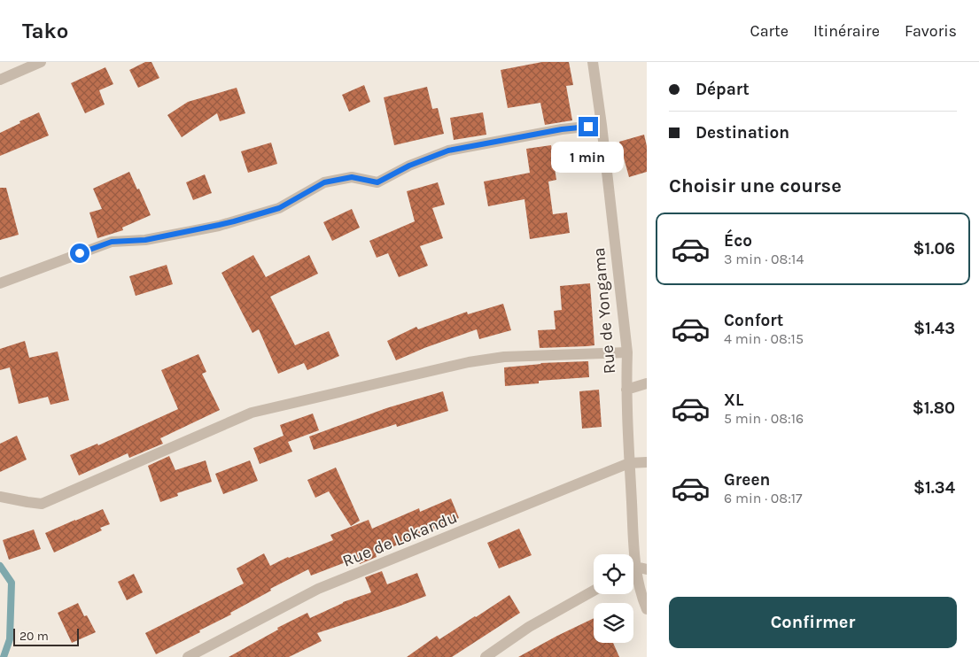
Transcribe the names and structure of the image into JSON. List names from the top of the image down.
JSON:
{
  "streets": {
    "street": ["Rue de Yongama", "Rue de Lokandu"]
  },
  "crossings": [
    ["Rue de Yongama", "Rue de Lokandu"]
  ],
  "scale_bar": "20 m",
  "page": {
    "header": "Tako",
    "nav": ["Carte", "Itinéraire", "Favoris"],
    "banner": ["Départ", "Destination"],
    "bubble": "1 min",
    "heading": "Choisir une course",
    "list": [
      {
        "name": "Éco",
        "note": "3 min · 08:14",
        "value": "$1.06"
      },
      {
        "name": "Confort",
        "note": "4 min · 08:15",
        "value": "$1.43"
      },
      {
        "name": "XL",
        "note": "5 min · 08:16",
        "value": "$1.80"
      },
      {
        "name": "Green",
        "note": "6 min · 08:17",
        "value": "$1.34"
      }
    ],
    "buttons": "Confirmer",
    "scale": "20 m"
  }
}
